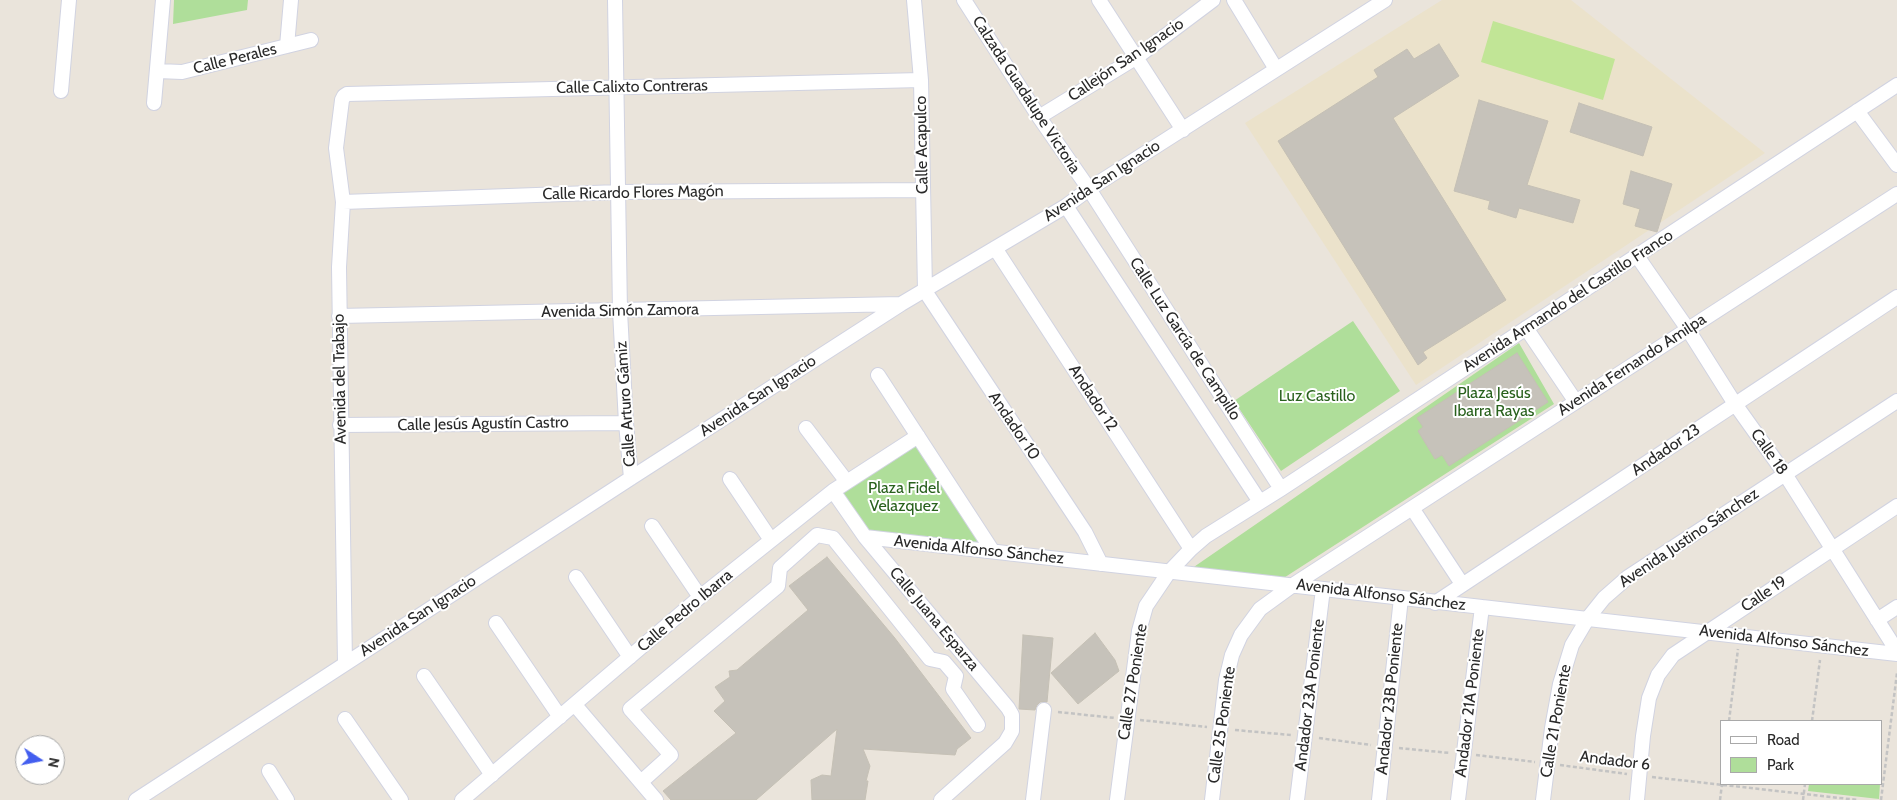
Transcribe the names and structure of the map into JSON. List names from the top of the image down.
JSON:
{
  "streets": {
    "street": [
      "Calle Perales",
      "Callejón San Ignacio",
      "Calle Calixto Contreras",
      "Calzada Guadalupe Victoria",
      "Calle Acapulco",
      "Avenida San Ignacio",
      "Calle Ricardo Flores Magón",
      "Avenida Armando del Castillo Franco",
      "Avenida Simón Zamora",
      "Calle Luz García de Campillo",
      "Avenida Fernando Amilpa",
      "Avenida del Trabajo",
      "Andador 12",
      "Calle Arturo Gámiz",
      "Calle Jesús Agustín Castro",
      "Andador 10",
      "Andador 23",
      "Calle 18",
      "Avenida Justino Sánchez",
      "Avenida Alfonso Sánchez",
      "Calle 19",
      "Calle Pedro Ibarra",
      "Calle Juana Esparza",
      "Calle 27 Poniente",
      "Andador 23A Poniente",
      "Andador 23B Poniente",
      "Andador 21A Poniente",
      "Calle 21 Poniente",
      "Calle 25 Poniente"
    ],
    "path": ["Andador 6"]
  },
  "crossings": [
    ["Callejón San Ignacio", "Calzada Guadalupe Victoria"],
    ["Calle Calixto Contreras", "Calle Acapulco"],
    ["Calle Calixto Contreras", "Avenida del Trabajo"],
    ["Calle Calixto Contreras", "Calle Arturo Gámiz"],
    ["Calzada Guadalupe Victoria", "Avenida San Ignacio"],
    ["Calzada Guadalupe Victoria", "Calle Luz García de Campillo"],
    ["Calle Acapulco", "Avenida San Ignacio"],
    ["Calle Acapulco", "Calle Ricardo Flores Magón"],
    ["Calle Acapulco", "Andador 10"],
    ["Avenida San Ignacio", "Avenida Simón Zamora"],
    ["Avenida San Ignacio", "Calle Luz García de Campillo"],
    ["Avenida San Ignacio", "Avenida del Trabajo"],
    ["Avenida San Ignacio", "Andador 12"],
    ["Avenida San Ignacio", "Calle Arturo Gámiz"],
    ["Avenida San Ignacio", "Andador 10"],
    ["Calle Ricardo Flores Magón", "Avenida del Trabajo"],
    ["Calle Ricardo Flores Magón", "Calle Arturo Gámiz"],
    ["Avenida Armando del Castillo Franco", "Calle Luz García de Campillo"],
    ["Avenida Armando del Castillo Franco", "Andador 12"],
    ["Avenida Armando del Castillo Franco", "Calle 18"],
    ["Avenida Armando del Castillo Franco", "Avenida Alfonso Sánchez"],
    ["Avenida Armando del Castillo Franco", "Calle 27 Poniente"],
    ["Avenida Simón Zamora", "Avenida del Trabajo"],
    ["Avenida Simón Zamora", "Calle Arturo Gámiz"],
    ["Avenida Fernando Amilpa", "Calle 18"],
    ["Avenida Fernando Amilpa", "Avenida Alfonso Sánchez"],
    ["Avenida Fernando Amilpa", "Calle 25 Poniente"],
    ["Avenida del Trabajo", "Calle Jesús Agustín Castro"],
    ["Calle Arturo Gámiz", "Calle Jesús Agustín Castro"],
    ["Andador 10", "Avenida Alfonso Sánchez"],
    ["Andador 23", "Calle 18"],
    ["Andador 23", "Avenida Alfonso Sánchez"],
    ["Calle 18", "Avenida Justino Sánchez"],
    ["Calle 18", "Avenida Alfonso Sánchez"],
    ["Calle 18", "Calle 19"],
    ["Avenida Justino Sánchez", "Avenida Alfonso Sánchez"],
    ["Avenida Justino Sánchez", "Calle 21 Poniente"],
    ["Avenida Alfonso Sánchez", "Calle 19"],
    ["Avenida Alfonso Sánchez", "Calle Juana Esparza"],
    ["Avenida Alfonso Sánchez", "Calle 27 Poniente"],
    ["Avenida Alfonso Sánchez", "Andador 23A Poniente"],
    ["Avenida Alfonso Sánchez", "Andador 23B Poniente"],
    ["Avenida Alfonso Sánchez", "Andador 21A Poniente"],
    ["Avenida Alfonso Sánchez", "Calle 21 Poniente"],
    ["Avenida Alfonso Sánchez", "Calle 25 Poniente"],
    ["Calle 19", "Andador 6"],
    ["Calle Pedro Ibarra", "Calle Juana Esparza"],
    ["Calle 27 Poniente", "Andador 6"],
    ["Andador 23A Poniente", "Andador 6"],
    ["Andador 23B Poniente", "Andador 6"],
    ["Andador 21A Poniente", "Andador 6"],
    ["Calle 21 Poniente", "Andador 6"],
    ["Calle 25 Poniente", "Andador 6"]
  ],
  "parks": ["Plaza Jesús Ibarra Rayas", "Luz Castillo", "Plaza Fidel Velazquez"],
  "legend": ["Road", "Park"],
  "north": "right"
}
